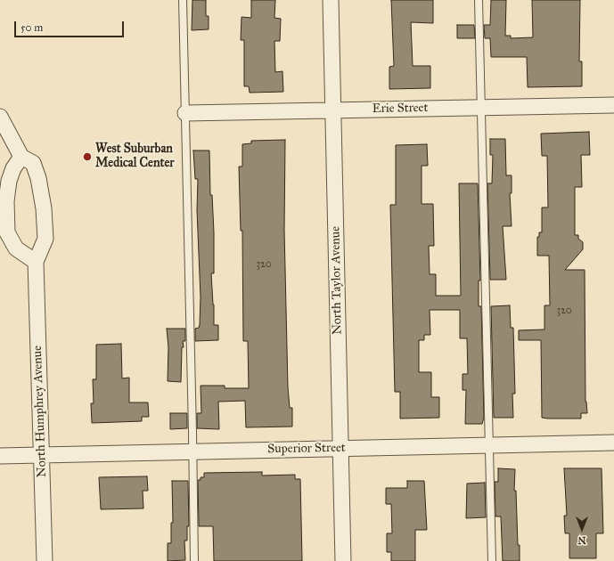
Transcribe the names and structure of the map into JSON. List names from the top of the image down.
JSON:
{
  "streets": {
    "street": [
      "Erie Street",
      "North Taylor Avenue",
      "North Humphrey Avenue",
      "Superior Street"
    ]
  },
  "crossings": [
    ["Erie Street", "North Taylor Avenue"],
    ["North Taylor Avenue", "Superior Street"],
    ["North Humphrey Avenue", "Superior Street"]
  ],
  "places": ["West Suburban Medical Center"],
  "house_numbers": ["320", "320"],
  "scale_bar": "50 m",
  "north": "bottom"
}
